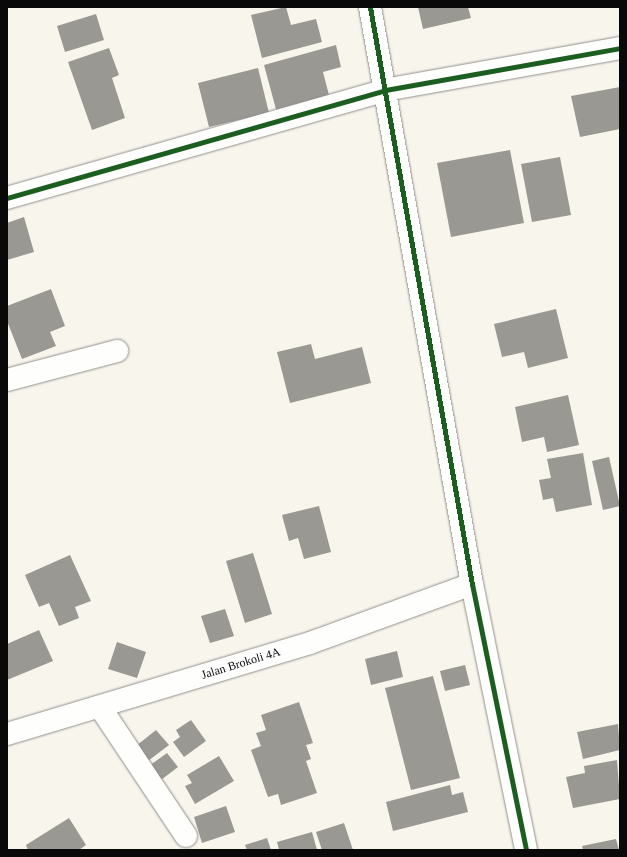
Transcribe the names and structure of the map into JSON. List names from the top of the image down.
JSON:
{
  "streets": {
    "street": ["Jalan Brokoli 4A"]
  }
}
